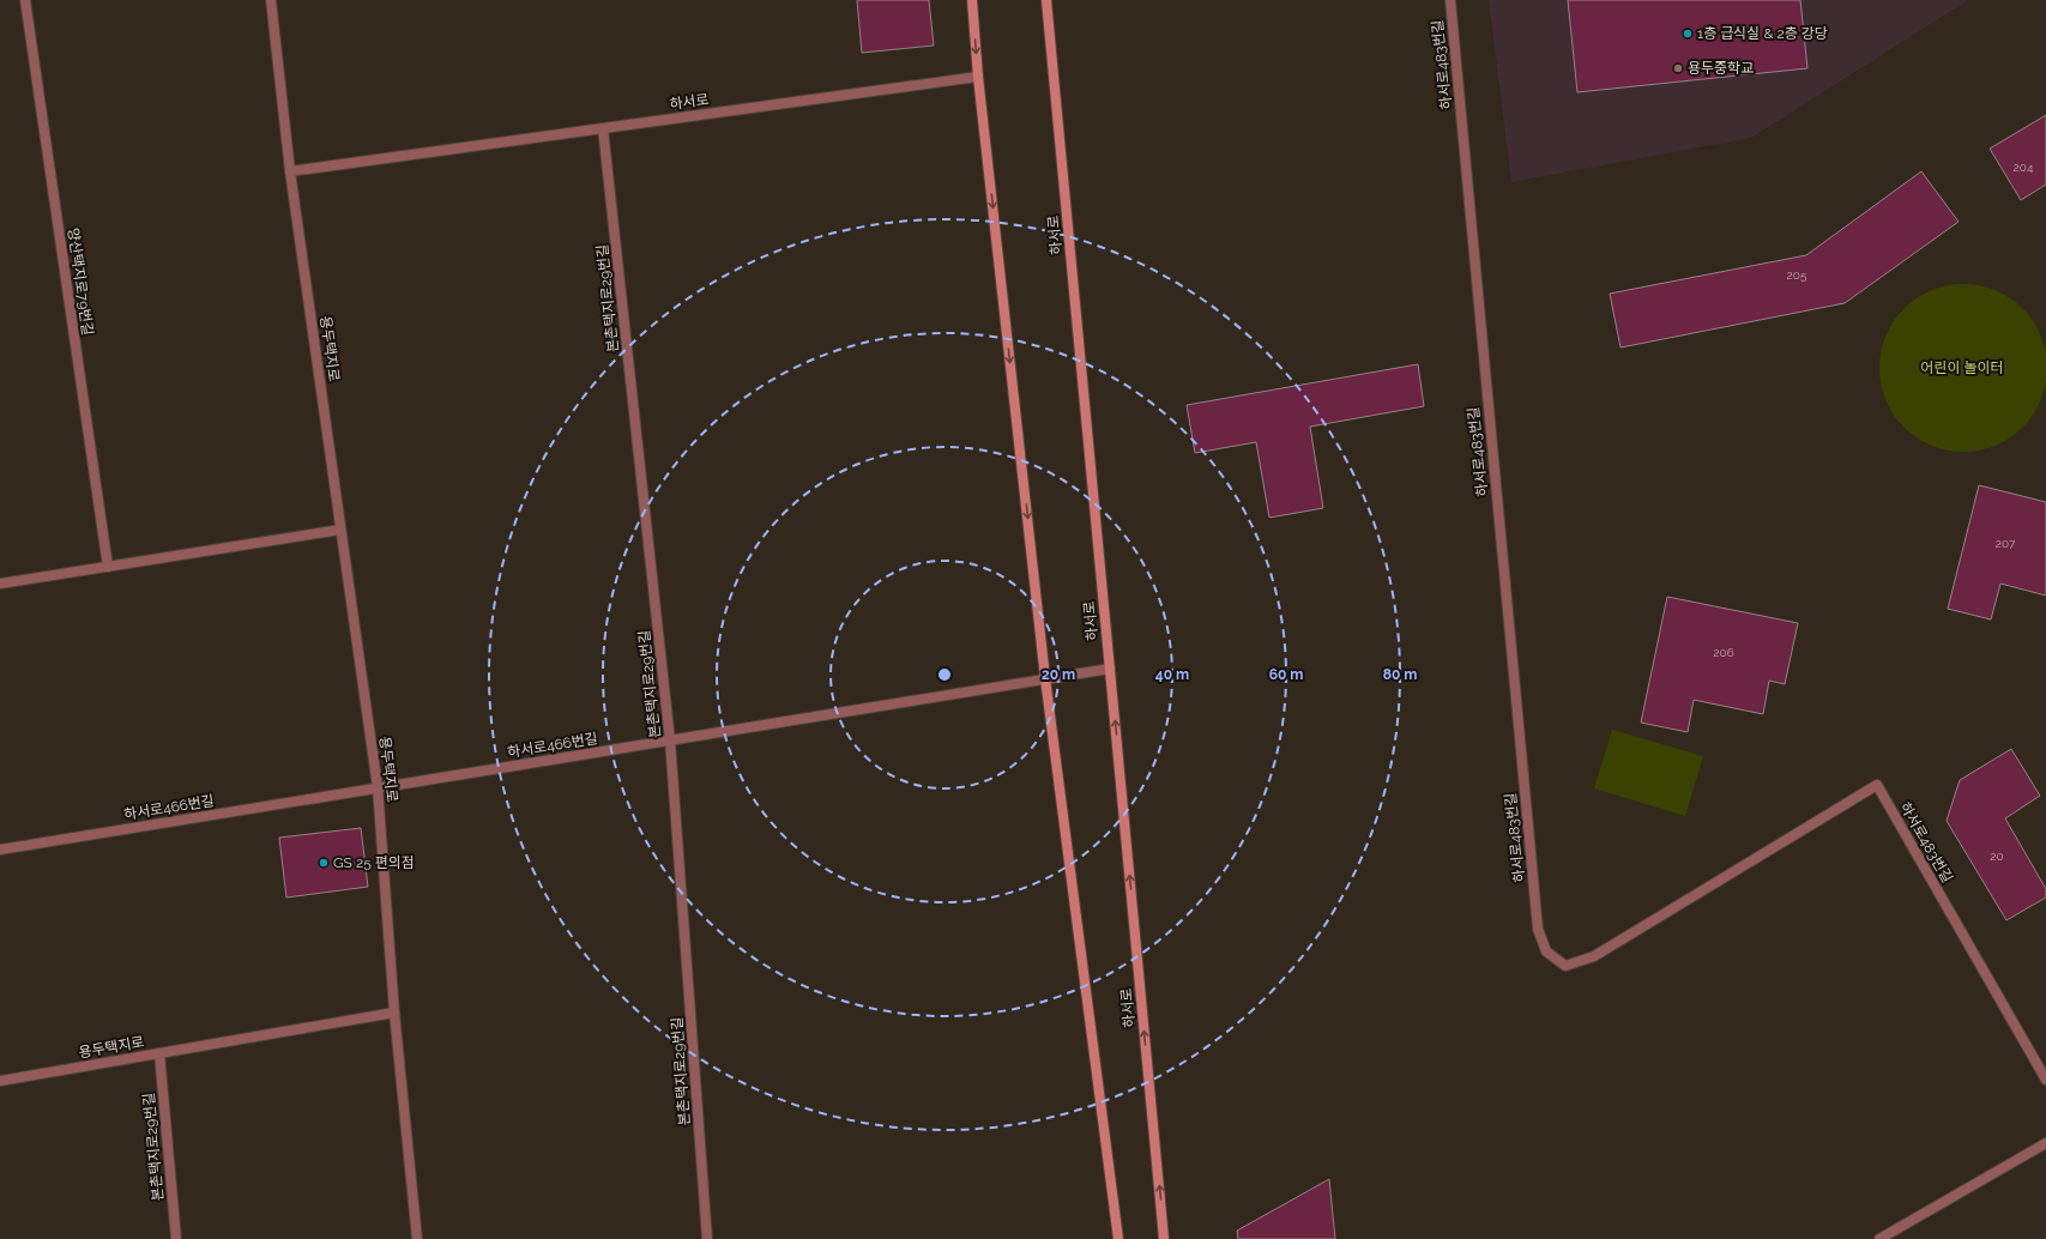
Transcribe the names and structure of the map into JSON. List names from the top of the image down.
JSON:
{
  "streets": {
    "main road": ["하서로"],
    "street": [
      "하서로483번길",
      "양산택지로79번길",
      "본촌택지로29번길",
      "용두택지로",
      "하서로466번길"
    ]
  },
  "crossings": [
    ["하서로", "본촌택지로29번길"],
    ["하서로", "하서로466번길"],
    ["본촌택지로29번길", "용두택지로"],
    ["본촌택지로29번길", "하서로466번길"],
    ["용두택지로", "하서로466번길"]
  ],
  "one_way": ["하서로"],
  "parks": ["어린이 놀이터"],
  "places": ["1층 급식실 & 2층 강당", "용두중학교", "GS 25 편의점"],
  "house_numbers": [
    "204",
    "205",
    "207",
    "206",
    "20"
  ],
  "rings": [
    "20 m",
    "40 m",
    "60 m",
    "80 m"
  ]
}
